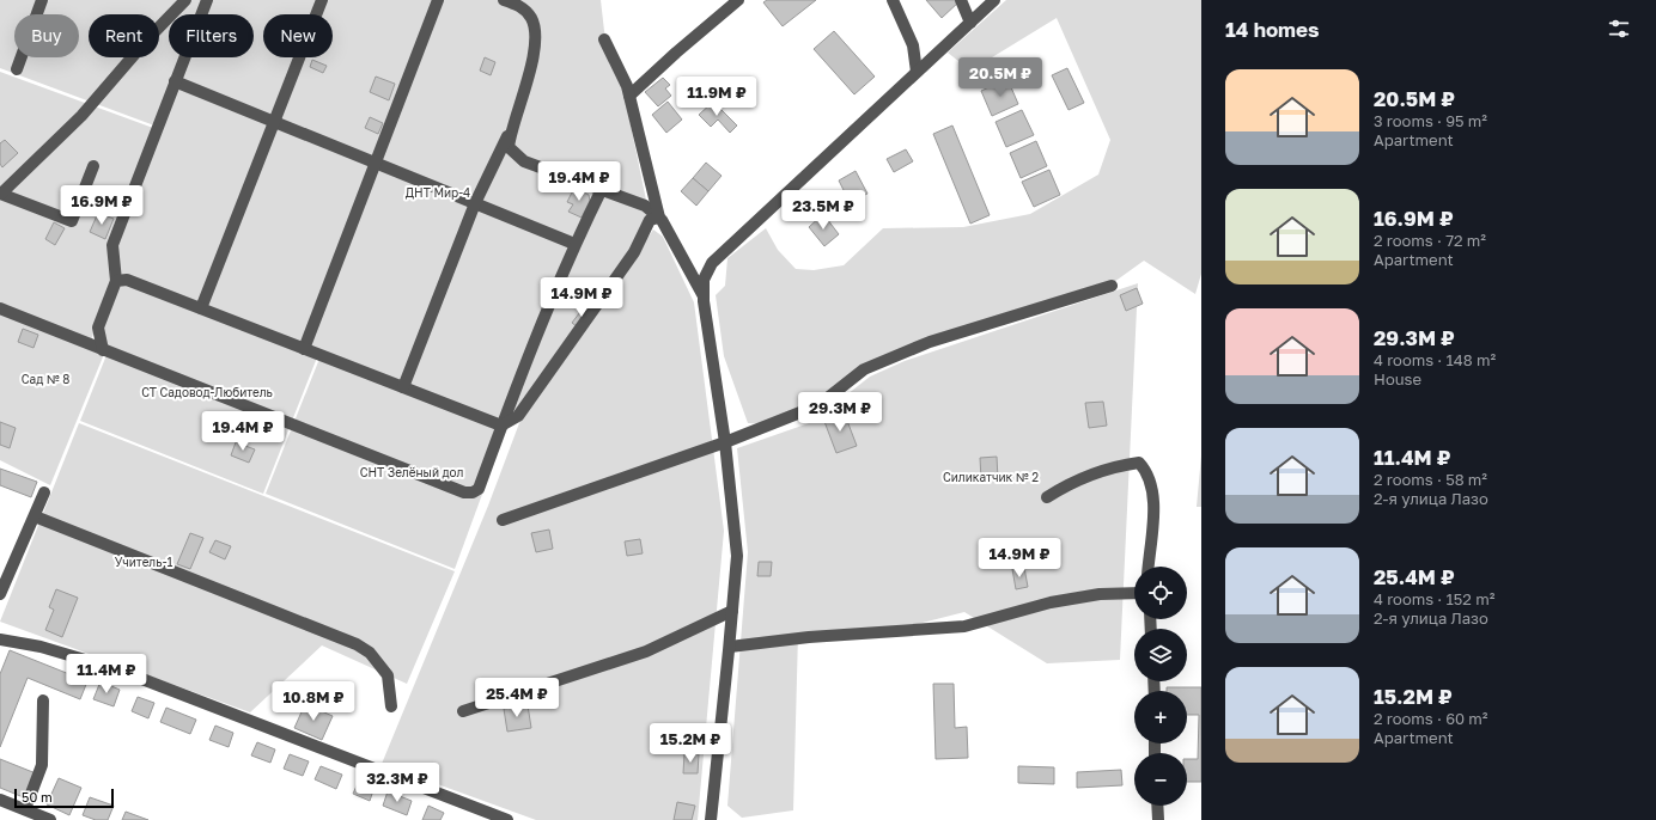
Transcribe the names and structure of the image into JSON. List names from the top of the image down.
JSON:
{
  "parks": [
    "ДНТ Мир-4",
    "Сад № 8",
    "СТ Садовод-Любитель",
    "СНТ Зелёный дол",
    "Силикатчик № 2",
    "Учитель-1"
  ],
  "scale_bar": "50 m",
  "page": {
    "heading": "14 homes",
    "chip": [
      "Buy",
      "Rent",
      "Filters",
      "New"
    ],
    "price": [
      "20.5M ₽",
      "11.9M ₽",
      "19.4M ₽",
      "16.9M ₽",
      "23.5M ₽",
      "14.9M ₽",
      "29.3M ₽",
      "19.4M ₽",
      "14.9M ₽",
      "11.4M ₽",
      "25.4M ₽",
      "10.8M ₽",
      "15.2M ₽",
      "32.3M ₽"
    ],
    "list": [
      {
        "name": "20.5M ₽",
        "note": "3 rooms · 95 m² · Apartment"
      },
      {
        "name": "16.9M ₽",
        "note": "2 rooms · 72 m² · Apartment"
      },
      {
        "name": "29.3M ₽",
        "note": "4 rooms · 148 m² · House"
      },
      {
        "name": "11.4M ₽",
        "note": "2 rooms · 58 m² · 2-я улица Лазо"
      },
      {
        "name": "25.4M ₽",
        "note": "4 rooms · 152 m² · 2-я улица Лазо"
      },
      {
        "name": "15.2M ₽",
        "note": "2 rooms · 60 m² · Apartment"
      }
    ],
    "map_buttons": ["+", "−"],
    "scale": "50 m"
  }
}
